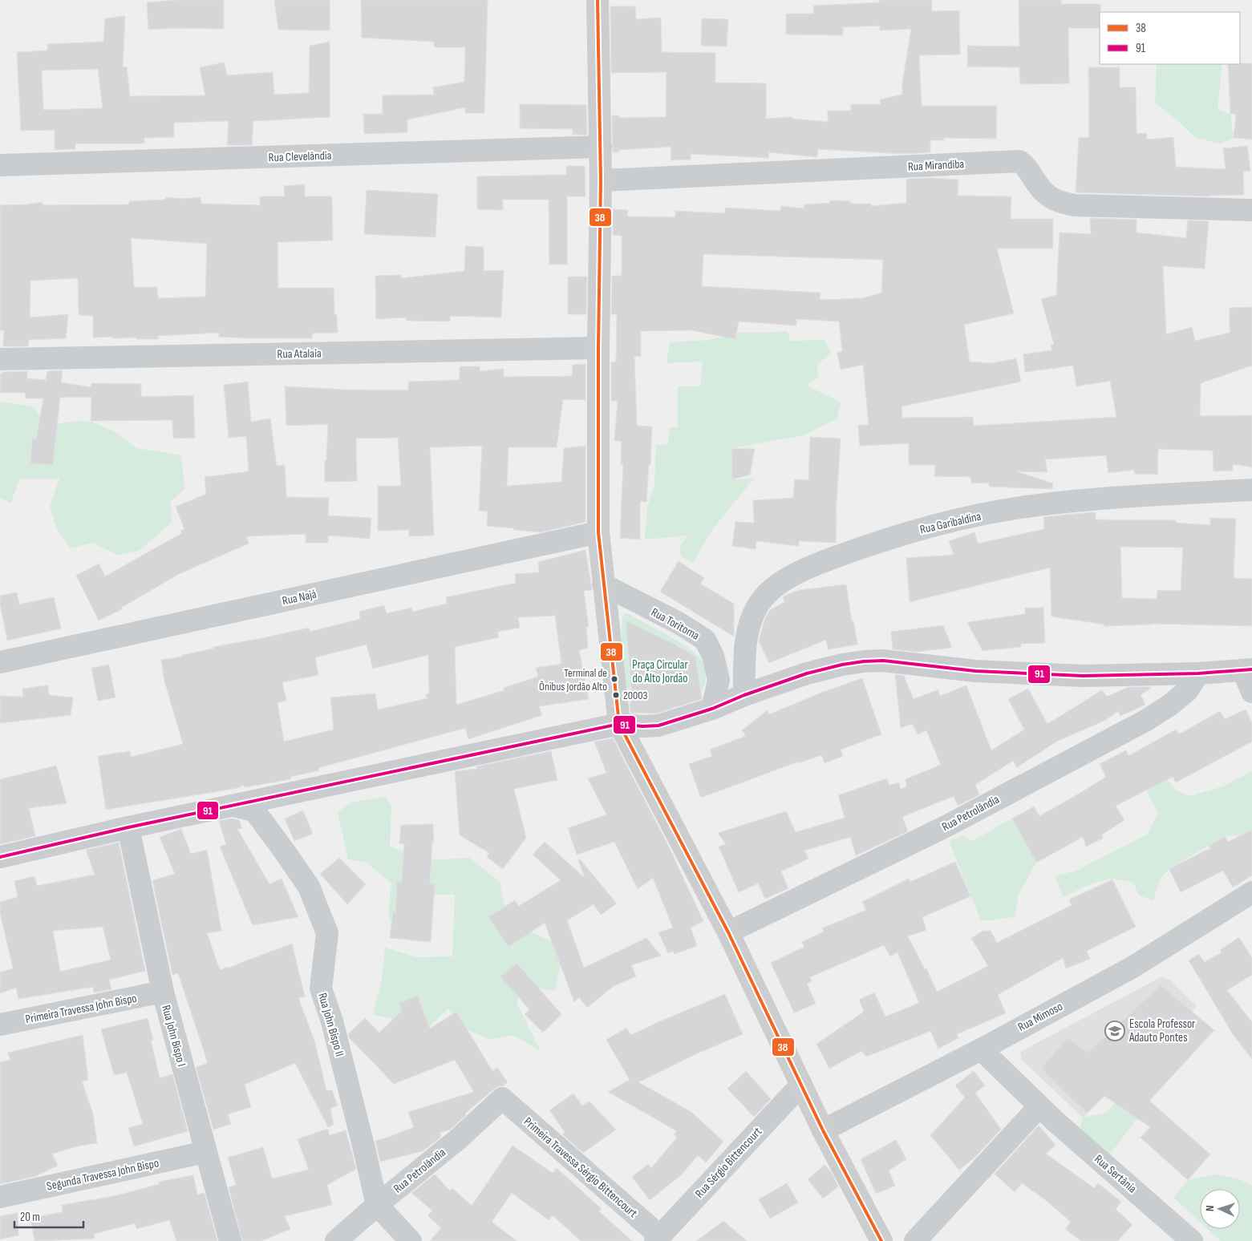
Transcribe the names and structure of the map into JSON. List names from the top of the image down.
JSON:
{
  "streets": {
    "street": [
      "Rua Clevelândia",
      "Rua Mirandiba",
      "Rua Atalaia",
      "Rua Garibaldina",
      "Rua Najá",
      "Rua Toritoma",
      "Rua Petrolândia",
      "Primeira Travessa John Bispo",
      "Rua Mimoso",
      "Rua John Bispo II",
      "Rua John Bispo I",
      "Rua Sérgio Bittencourt",
      "Primeira Travessa Sérgio Bittencourt",
      "Rua Sertânia",
      "Segunda Travessa John Bispo"
    ]
  },
  "crossings": [
    ["Rua Petrolândia", "Rua John Bispo II"],
    ["Rua Petrolândia", "Primeira Travessa Sérgio Bittencourt"],
    ["Primeira Travessa John Bispo", "Rua John Bispo I"],
    ["Rua Mimoso", "Rua Sertânia"],
    ["Rua John Bispo I", "Segunda Travessa John Bispo"],
    ["Rua Sérgio Bittencourt", "Primeira Travessa Sérgio Bittencourt"]
  ],
  "parks": ["Praça Circular do Alto Jordão"],
  "places": {
    "other": ["Terminal de Ônibus Jordão Alto", "20003"],
    "school or university": ["Escola Professor Adauto Pontes"]
  },
  "lines": ["transit line 38", "transit line 91"],
  "legend": ["38", "91"],
  "scale_bar": "20 m",
  "north": "left"
}
